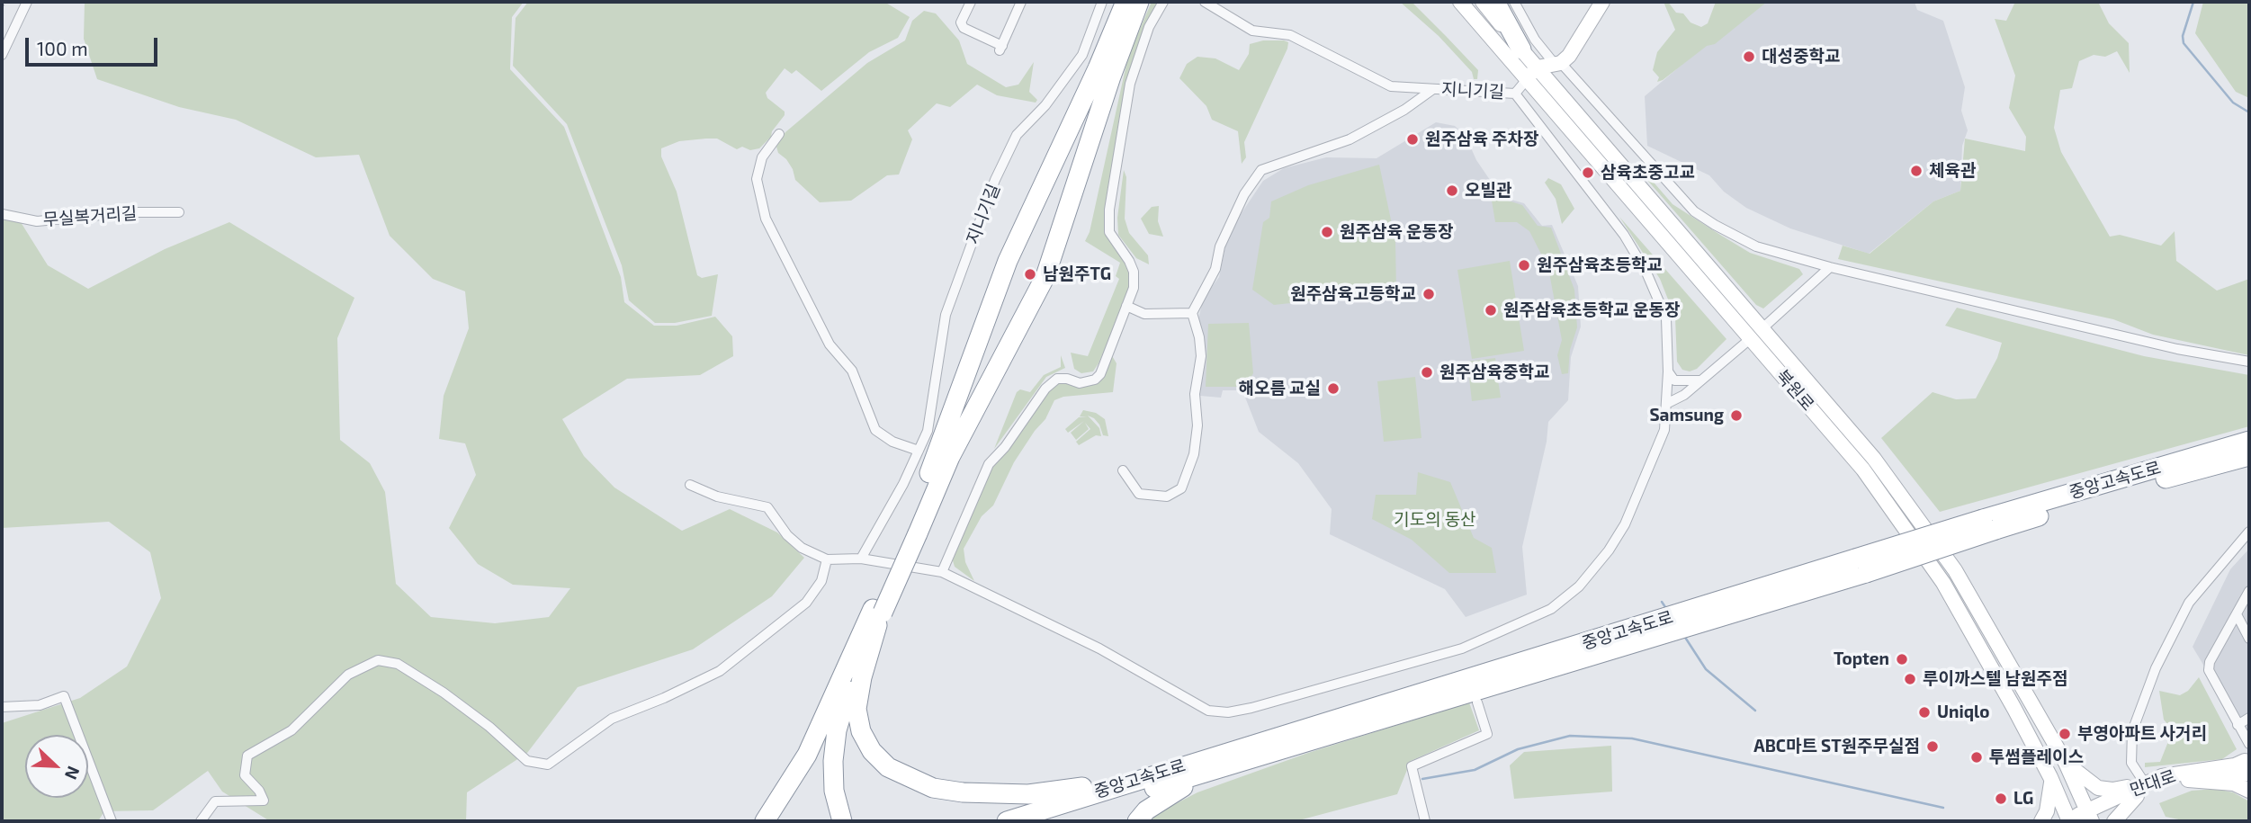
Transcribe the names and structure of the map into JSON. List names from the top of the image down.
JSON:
{
  "streets": {
    "highway": ["중앙고속도로"],
    "street": [
      "지니기길",
      "무실복거리길",
      "북원로",
      "만대로"
    ]
  },
  "crossings": [
    ["지니기길", "북원로"],
    ["북원로", "만대로"]
  ],
  "parks": ["기도의 동산"],
  "places": [
    "대성중학교",
    "원주삼육 주차장",
    "체육관",
    "삼육초중고교",
    "오빌관",
    "원주삼육 운동장",
    "원주삼육초등학교",
    "남원주TG",
    "원주삼육고등학교",
    "원주삼육초등학교 운동장",
    "원주삼육중학교",
    "해오름 교실",
    "Samsung",
    "Topten",
    "루이까스텔 남원주점",
    "Uniqlo",
    "부영아파트 사거리",
    "ABC마트 ST원주무실점",
    "투썸플레이스",
    "LG"
  ],
  "scale_bar": "100 m",
  "north": "bottom right"
}
